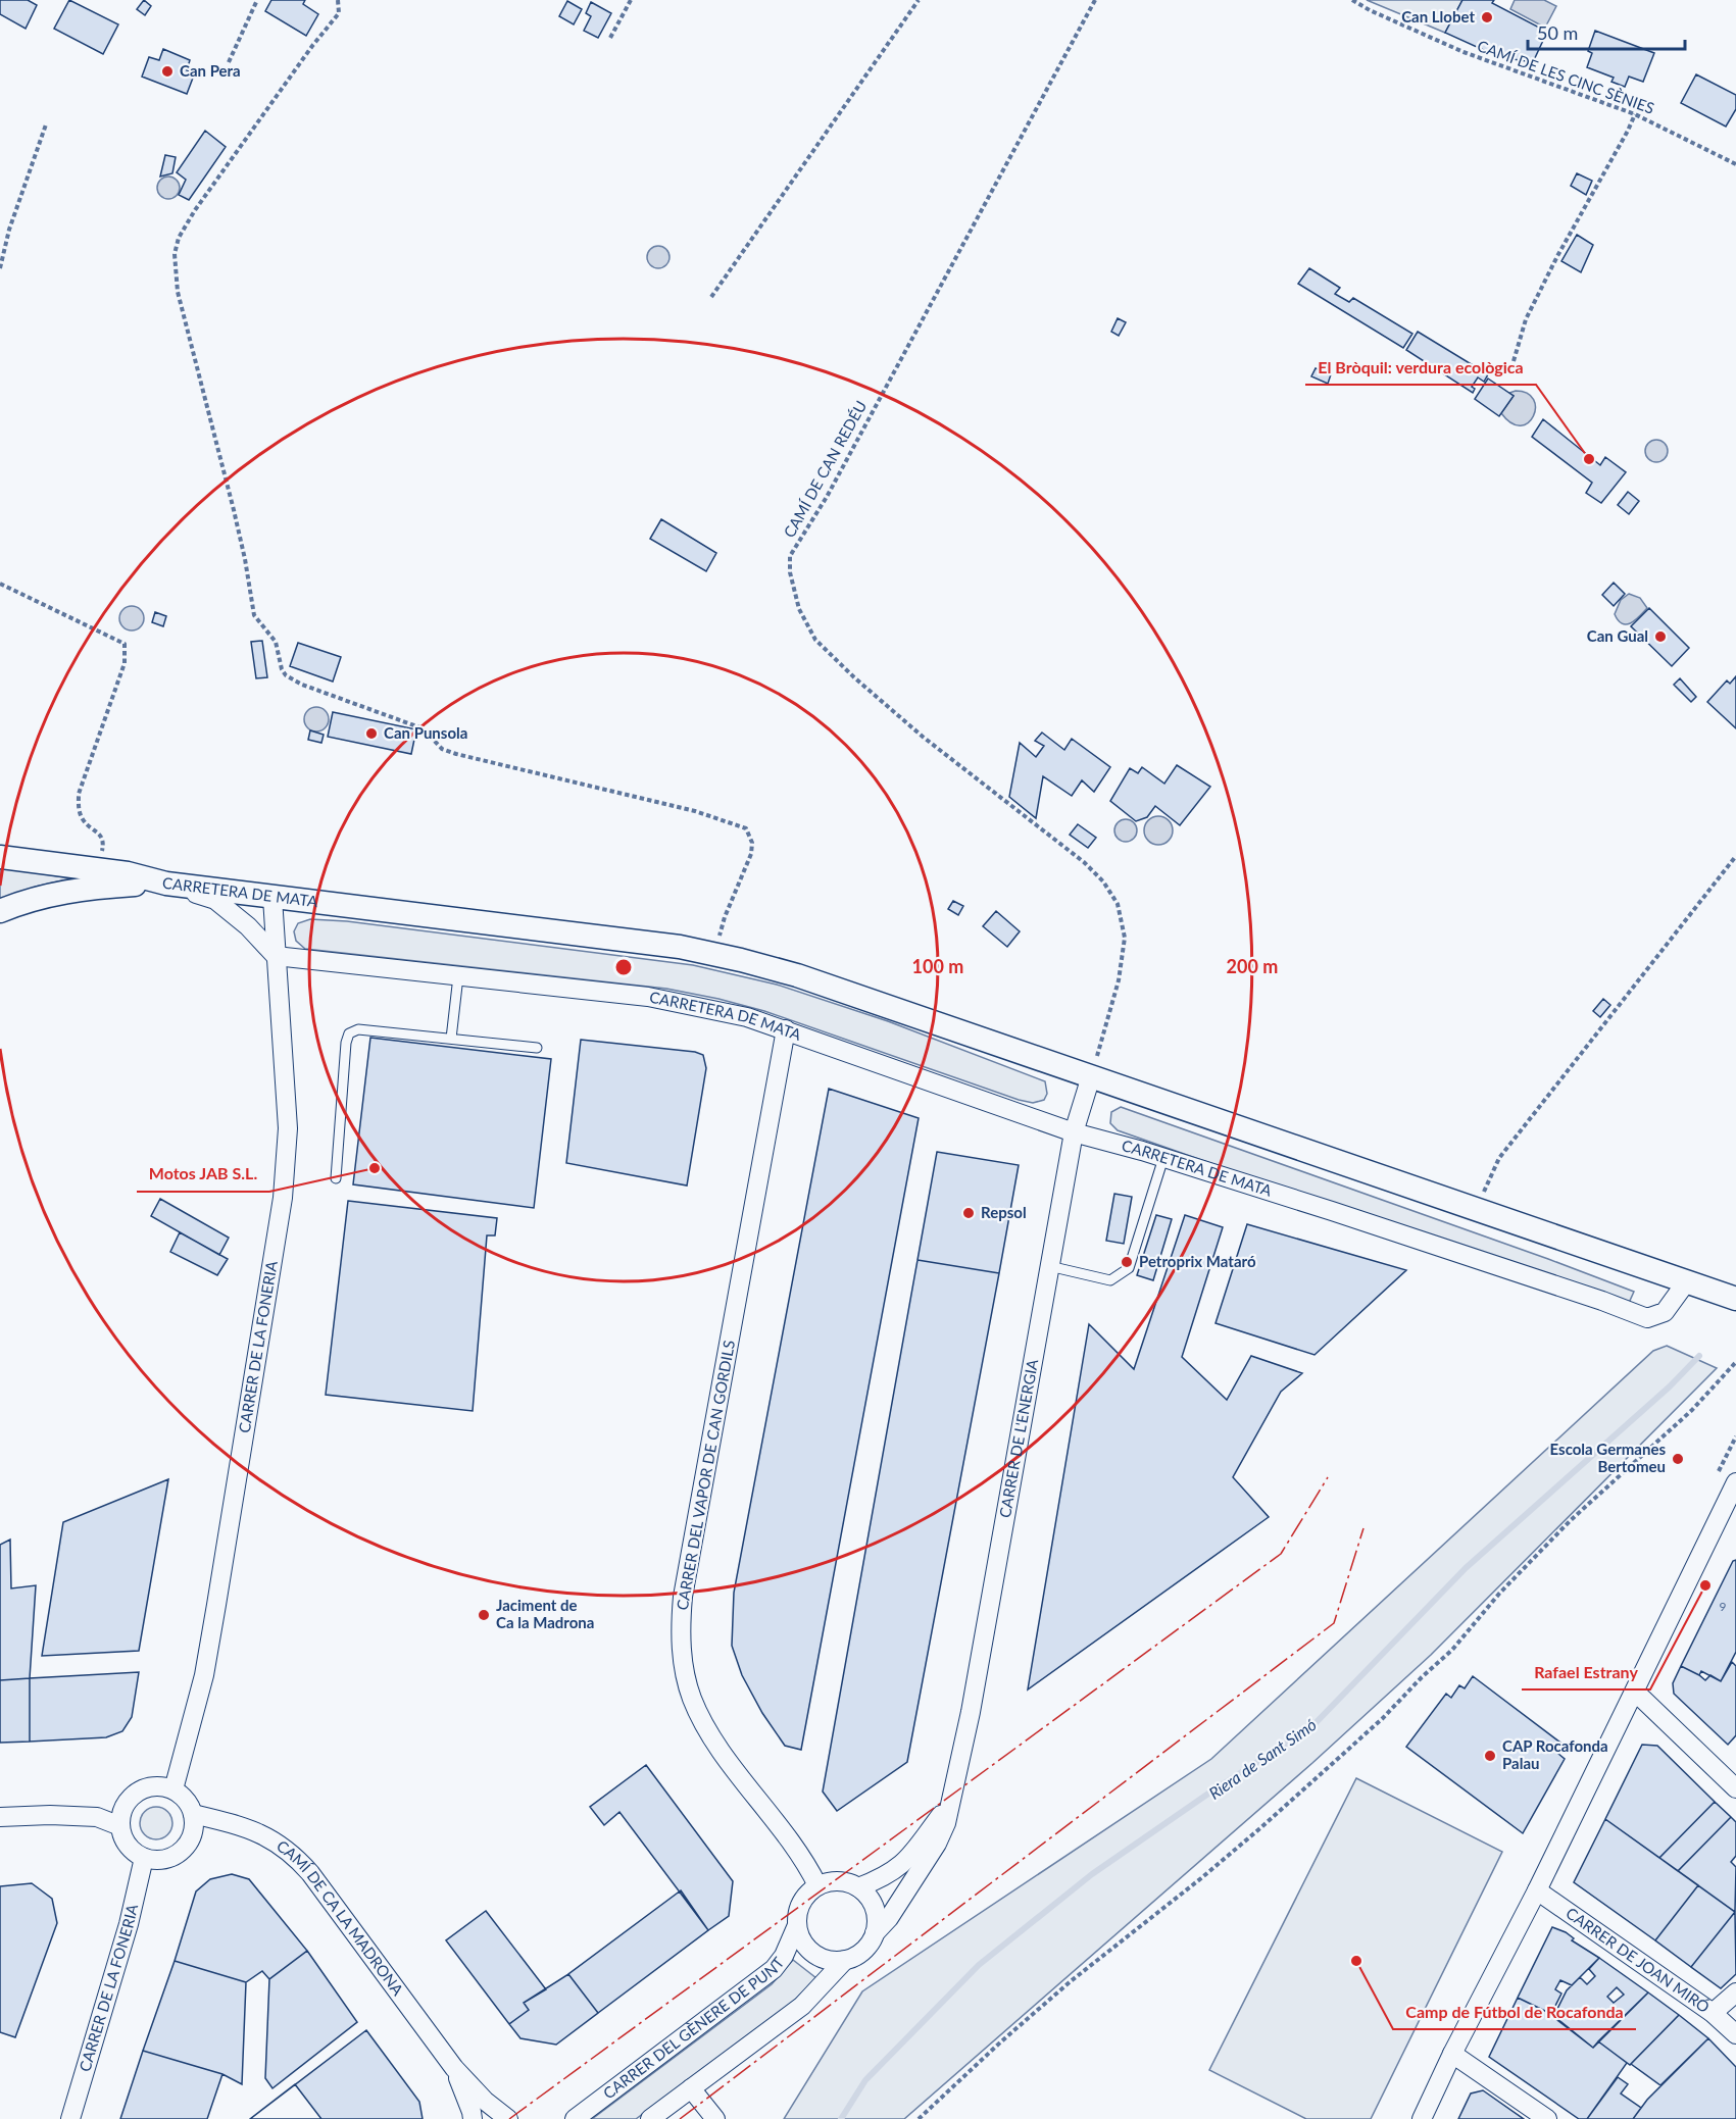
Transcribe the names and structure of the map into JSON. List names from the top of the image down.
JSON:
{
  "streets": {
    "street": [
      "CARRETERA DE MATA",
      "CARRER DE LA FONERIA",
      "CARRER DE L'ENERGIA",
      "CARRER DEL VAPOR DE CAN GORDILS",
      "CAMÍ DE CA LA MADRONA",
      "CARRER DE JOAN MIRÓ",
      "CARRER DEL GÈNERE DE PUNT"
    ],
    "path": ["CAMÍ DE LES CINC SÈNIES", "CAMÍ DE CAN REDÉU"]
  },
  "crossings": [
    ["CAMÍ DE CAN REDÉU", "CARRETERA DE MATA"],
    ["CAMÍ DE CAN REDÉU", "CARRER DE L'ENERGIA"],
    ["CARRETERA DE MATA", "CARRER DE LA FONERIA"],
    ["CARRETERA DE MATA", "CARRER DE L'ENERGIA"],
    ["CARRETERA DE MATA", "CARRER DEL VAPOR DE CAN GORDILS"],
    ["CARRER DE LA FONERIA", "CAMÍ DE CA LA MADRONA"],
    ["CARRER DE L'ENERGIA", "CARRER DEL VAPOR DE CAN GORDILS"],
    ["CARRER DE L'ENERGIA", "CARRER DEL GÈNERE DE PUNT"],
    ["CARRER DEL VAPOR DE CAN GORDILS", "CARRER DEL GÈNERE DE PUNT"]
  ],
  "water": ["Riera de Sant Simó"],
  "places": [
    "Can Llobet",
    "Can Pera",
    "El Bròquil: verdura ecològica",
    "Can Gual",
    "Can Punsola",
    "Motos JAB S.L.",
    "Repsol",
    "Petroprix Mataró",
    "Escola Germanes Bertomeu",
    "Rafael Estrany",
    "Jaciment de Ca la Madrona",
    "CAP Rocafonda Palau",
    "Camp de Fútbol de Rocafonda"
  ],
  "house_numbers": ["9"],
  "scale_bar": "50 m",
  "rings": ["100 m", "200 m"]
}
